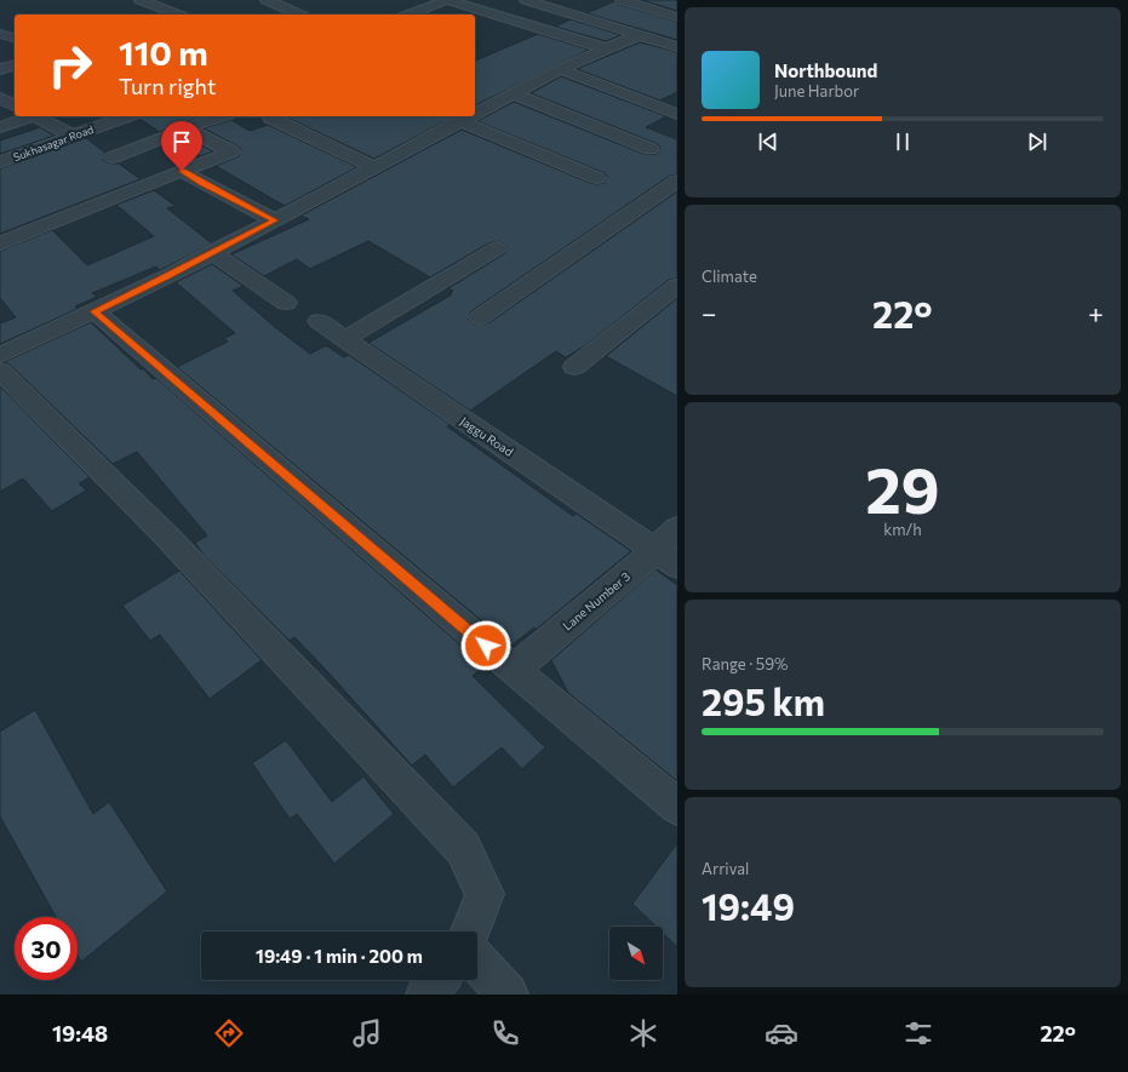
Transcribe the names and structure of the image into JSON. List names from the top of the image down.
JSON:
{
  "streets": {
    "street": ["Sukhasagar Road", "Jaggu Road", "Lane Number 3"]
  },
  "crossings": [
    ["Jaggu Road", "Lane Number 3"]
  ],
  "north": "bottom right",
  "page": {
    "turn": ["110 m", "Turn right"],
    "song": ["Northbound", "June Harbor"],
    "tile": [
      "Climate",
      ["29", "km/h"],
      ["Range · 59%", "295 km"],
      ["Arrival", "19:49"]
    ],
    "heat": ["−", "22°", "+"],
    "limit": "30",
    "trip": "19:49 · 1 min · 200 m",
    "tabs": ["19:48", "22°"]
  }
}
